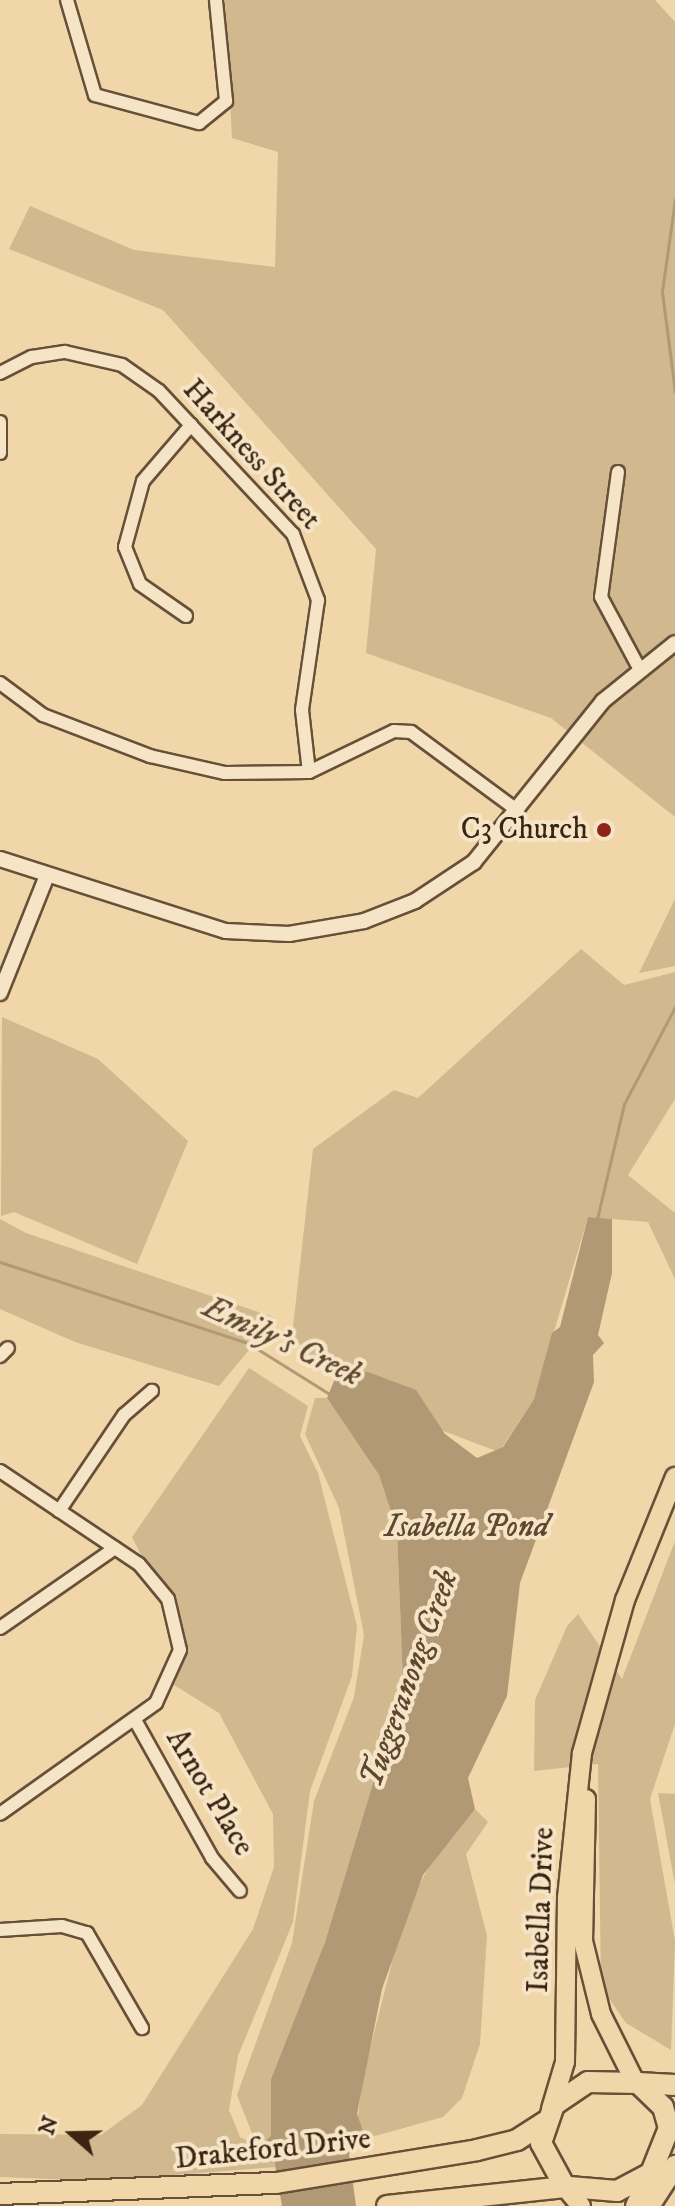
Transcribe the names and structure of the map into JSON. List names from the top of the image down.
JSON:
{
  "streets": {
    "highway": ["Drakeford Drive"],
    "main road": ["Isabella Drive"],
    "street": ["Harkness Street", "Arnot Place"]
  },
  "crossings": [
    ["Isabella Drive", "Drakeford Drive"]
  ],
  "water": ["Emily's Creek", "Isabella Pond", "Tuggeranong Creek"],
  "places": ["C3 Church"],
  "north": "left"
}
